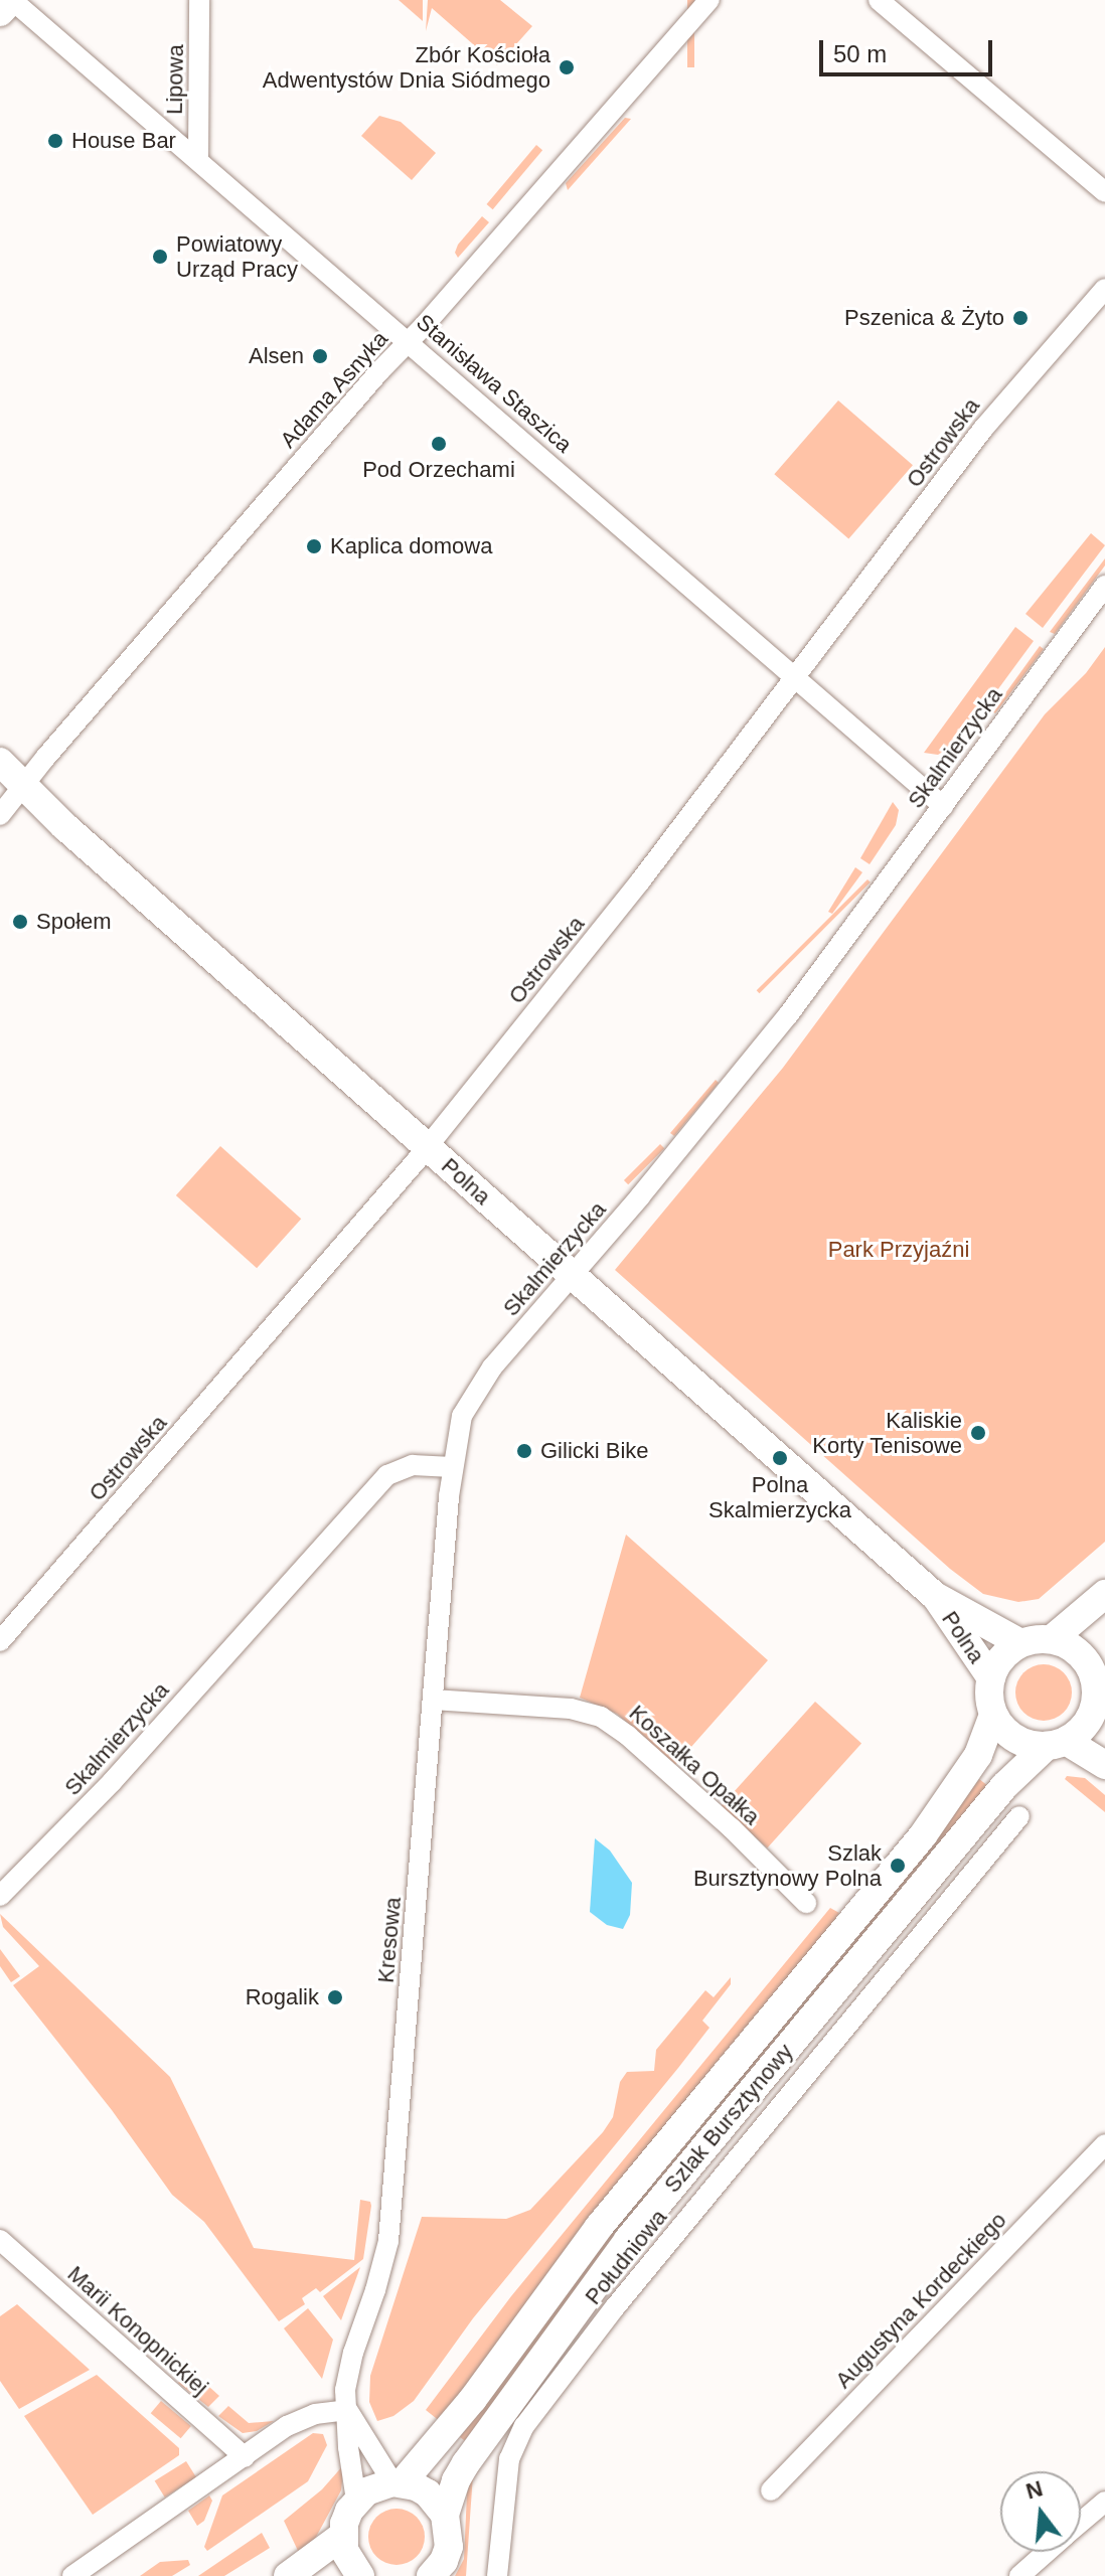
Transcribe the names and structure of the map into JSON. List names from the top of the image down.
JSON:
{
  "streets": {
    "main road": ["Polna", "Szlak Bursztynowy"],
    "street": [
      "Lipowa",
      "Stanisława Staszica",
      "Adama Asnyka",
      "Ostrowska",
      "Skalmierzycka",
      "Koszałka Opałka",
      "Kresowa",
      "Południowa",
      "Augustyna Kordeckiego",
      "Marii Konopnickiej"
    ]
  },
  "crossings": [
    ["Lipowa", "Stanisława Staszica"],
    ["Stanisława Staszica", "Adama Asnyka"],
    ["Stanisława Staszica", "Ostrowska"],
    ["Stanisława Staszica", "Skalmierzycka"],
    ["Adama Asnyka", "Polna"],
    ["Ostrowska", "Polna"],
    ["Skalmierzycka", "Polna"],
    ["Skalmierzycka", "Kresowa"],
    ["Polna", "Szlak Bursztynowy"],
    ["Koszałka Opałka", "Kresowa"]
  ],
  "parks": ["Park Przyjaźni"],
  "places": [
    "Zbór Kościoła Adwentystów Dnia Siódmego",
    "House Bar",
    "Powiatowy Urząd Pracy",
    "Pszenica & Żyto",
    "Alsen",
    "Pod Orzechami",
    "Kaplica domowa",
    "Społem",
    "Kaliskie Korty Tenisowe",
    "Gilicki Bike",
    "Polna Skalmierzycka",
    "Szlak Bursztynowy Polna",
    "Rogalik"
  ],
  "scale_bar": "50 m",
  "north": "top"
}
